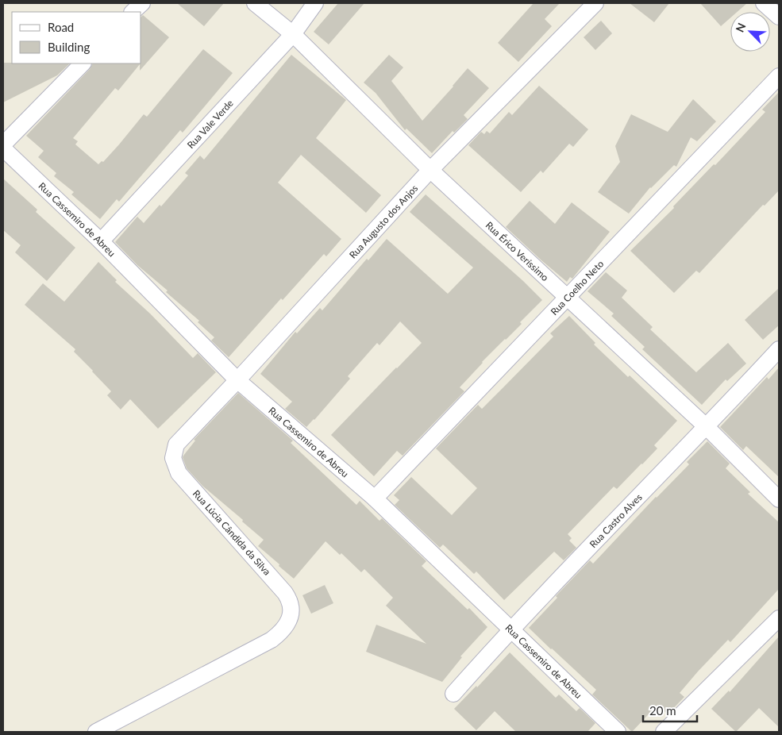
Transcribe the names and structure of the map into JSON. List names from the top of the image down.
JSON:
{
  "streets": {
    "street": [
      "Rua Vale Verde",
      "Rua Cassemiro de Abreu",
      "Rua Augusto dos Anjos",
      "Rua Érico Veríssimo",
      "Rua Coelho Neto",
      "Rua Castro Alves",
      "Rua Lúcia Cândida da Silva"
    ]
  },
  "crossings": [
    ["Rua Vale Verde", "Rua Cassemiro de Abreu"],
    ["Rua Vale Verde", "Rua Érico Veríssimo"],
    ["Rua Cassemiro de Abreu", "Rua Augusto dos Anjos"],
    ["Rua Cassemiro de Abreu", "Rua Coelho Neto"],
    ["Rua Cassemiro de Abreu", "Rua Castro Alves"],
    ["Rua Augusto dos Anjos", "Rua Érico Veríssimo"],
    ["Rua Augusto dos Anjos", "Rua Lúcia Cândida da Silva"],
    ["Rua Érico Veríssimo", "Rua Coelho Neto"],
    ["Rua Érico Veríssimo", "Rua Castro Alves"]
  ],
  "legend": ["Road", "Building"],
  "scale_bar": "20 m",
  "north": "top left"
}
